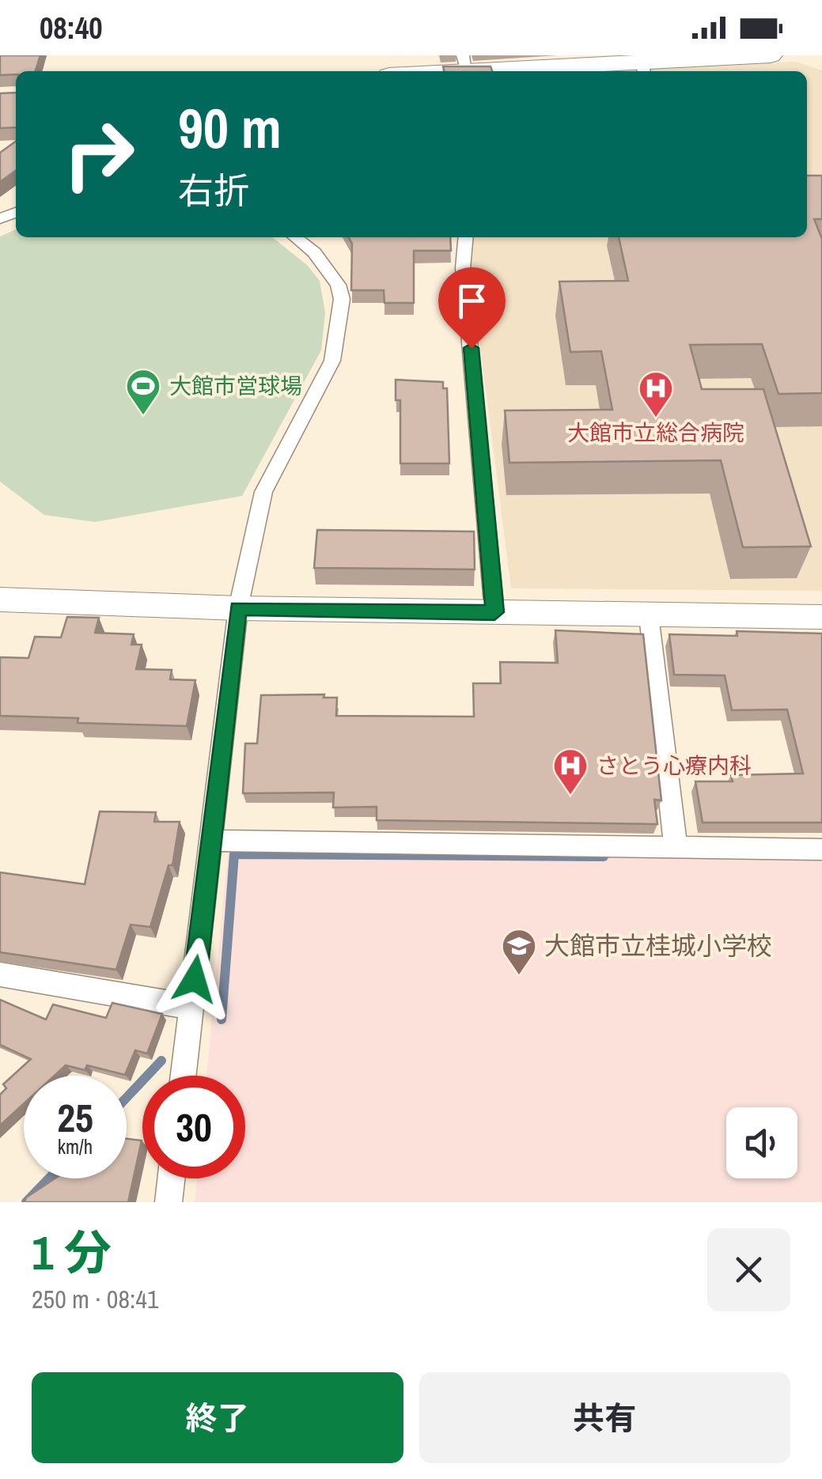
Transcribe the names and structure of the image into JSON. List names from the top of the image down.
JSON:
{
  "places": {
    "sports": ["大館市営球場"],
    "hospital": ["大館市立総合病院", "さとう心療内科"],
    "school or university": ["大館市立桂城小学校"]
  },
  "page": {
    "status": "08:40",
    "turn": ["90 m", "右折"],
    "speed": "25 km/h",
    "limit": "30",
    "heading": ["1 分", "250 m · 08:41"],
    "buttons": ["終了", "共有"]
  }
}
